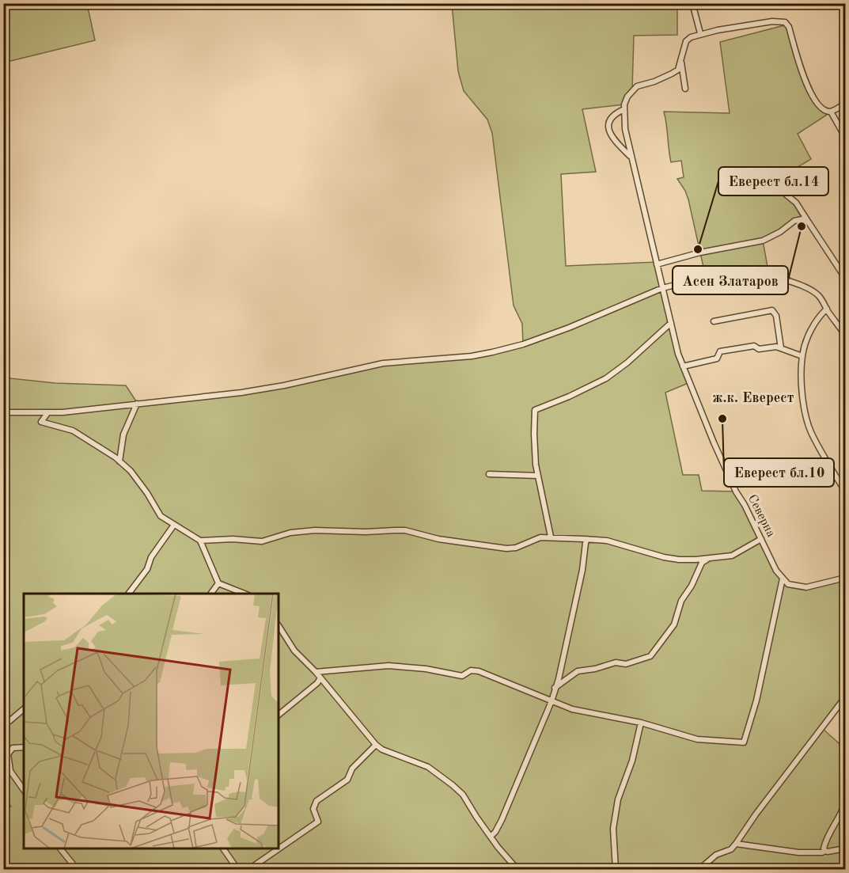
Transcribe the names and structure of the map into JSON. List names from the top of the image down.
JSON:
{
  "streets": {
    "street": ["Северна"]
  },
  "districts": ["ж.к. Еверест"],
  "places": ["Асен Златаров", "Еверест бл.14", "Еверест бл.10"]
}
